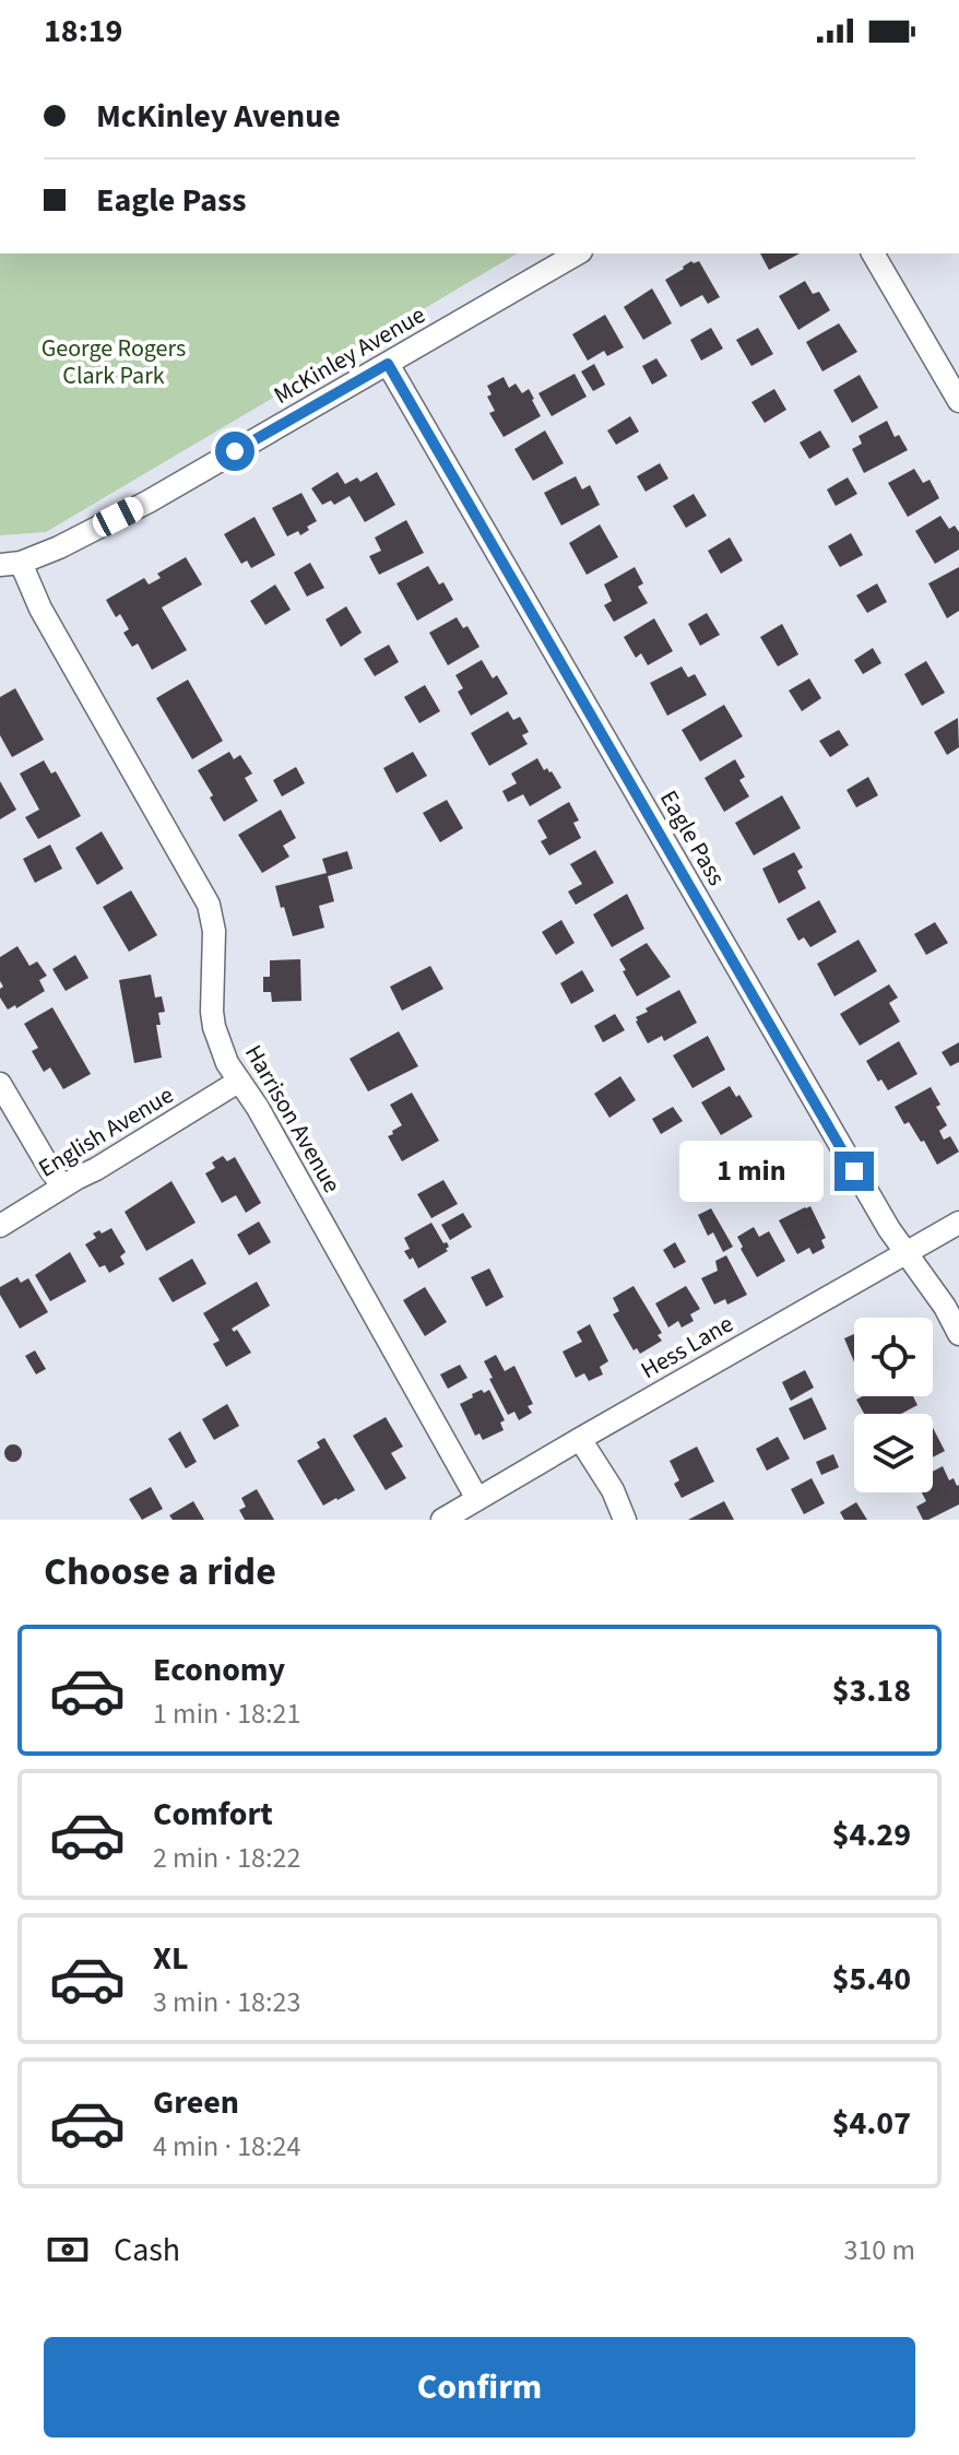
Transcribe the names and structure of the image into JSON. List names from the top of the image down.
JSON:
{
  "streets": {
    "street": [
      "McKinley Avenue",
      "Eagle Pass",
      "Harrison Avenue",
      "English Avenue",
      "Hess Lane"
    ]
  },
  "crossings": [
    ["McKinley Avenue", "Eagle Pass"],
    ["McKinley Avenue", "Harrison Avenue"],
    ["Eagle Pass", "Hess Lane"],
    ["Harrison Avenue", "English Avenue"],
    ["Harrison Avenue", "Hess Lane"]
  ],
  "parks": ["George Rogers Clark Park"],
  "page": {
    "status": "18:19",
    "banner": ["McKinley Avenue", "Eagle Pass"],
    "bubble": "1 min",
    "heading": "Choose a ride",
    "list": [
      {
        "name": "Economy",
        "note": "1 min · 18:21",
        "value": "$3.18"
      },
      {
        "name": "Comfort",
        "note": "2 min · 18:22",
        "value": "$4.29"
      },
      {
        "name": "XL",
        "note": "3 min · 18:23",
        "value": "$5.40"
      },
      {
        "name": "Green",
        "note": "4 min · 18:24",
        "value": "$4.07"
      }
    ],
    "pay": ["Cash", "310 m"],
    "buttons": "Confirm"
  }
}
